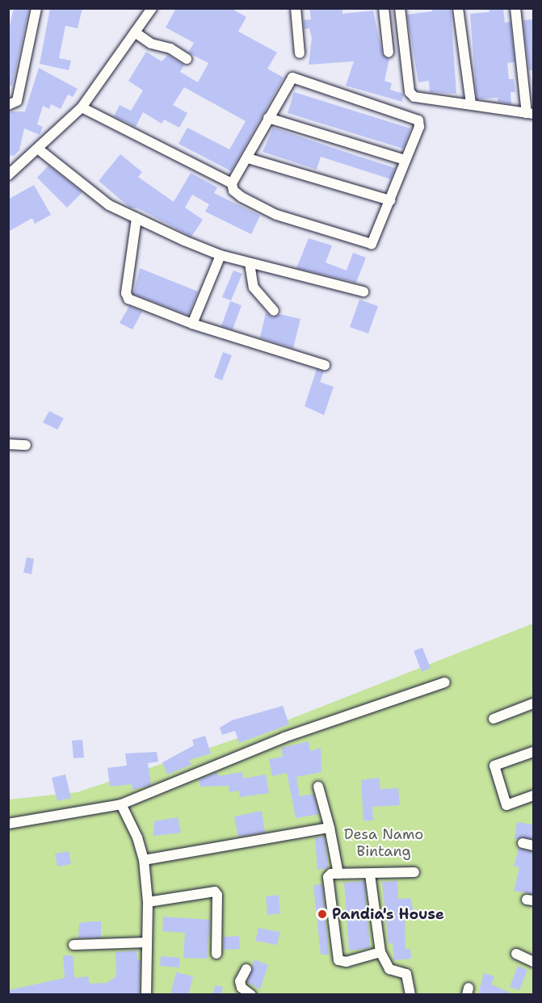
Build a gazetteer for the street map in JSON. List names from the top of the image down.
{
  "parks": ["Desa Namo Bintang"],
  "places": ["Pandia's House"]
}
